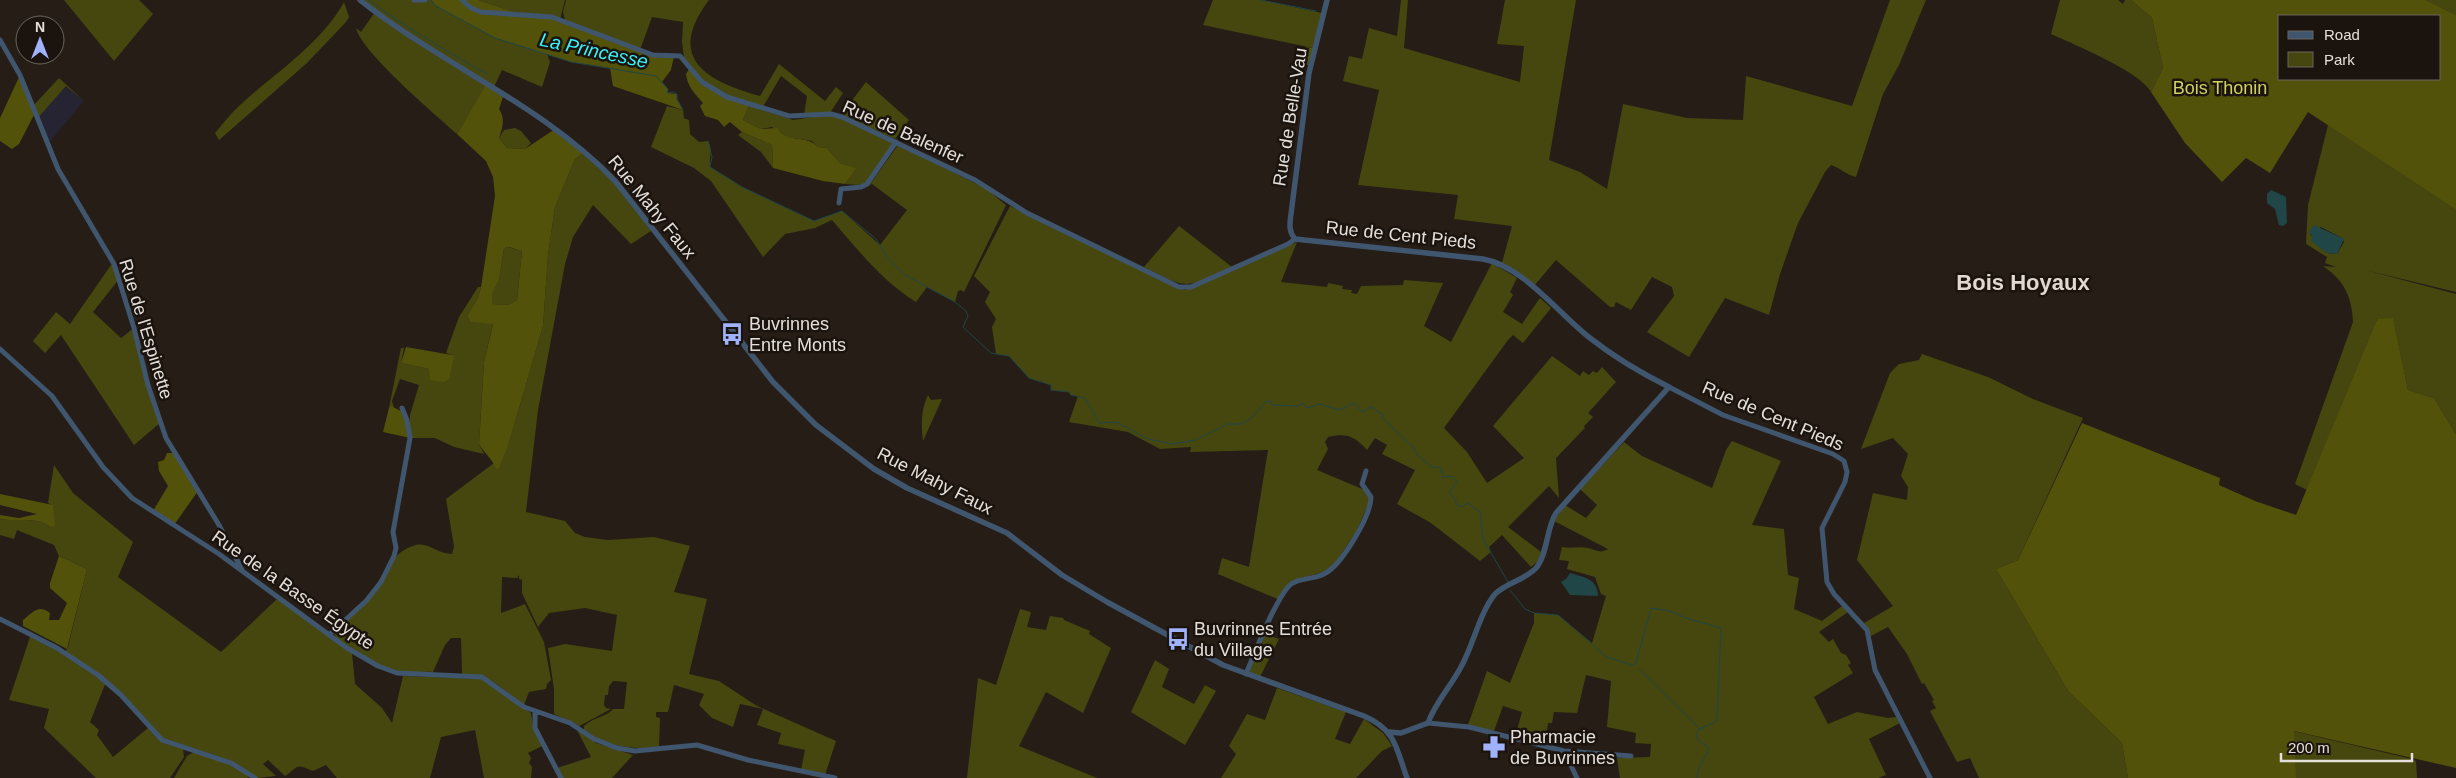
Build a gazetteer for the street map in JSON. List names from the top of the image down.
{
  "streets": {
    "street": [
      "Rue de Belle-Vau",
      "Rue de Balenfer",
      "Rue Mahy Faux",
      "Rue de Cent Pieds",
      "Rue de l'Espinette",
      "Rue de la Basse Égypte"
    ]
  },
  "crossings": [
    ["Rue de Belle-Vau", "Rue de Balenfer"],
    ["Rue de Belle-Vau", "Rue de Cent Pieds"],
    ["Rue de Balenfer", "Rue de Cent Pieds"],
    ["Rue de l'Espinette", "Rue de la Basse Égypte"]
  ],
  "districts": ["Bois Hoyaux"],
  "water": ["La Princesse"],
  "parks": ["Bois Thonin"],
  "places": {
    "bus stop": ["Buvrinnes Entre Monts", "Buvrinnes Entrée du Village"],
    "pharmacy": ["Pharmacie de Buvrinnes"]
  },
  "legend": ["Road", "Park"],
  "scale_bar": "200 m",
  "north": "top"
}
